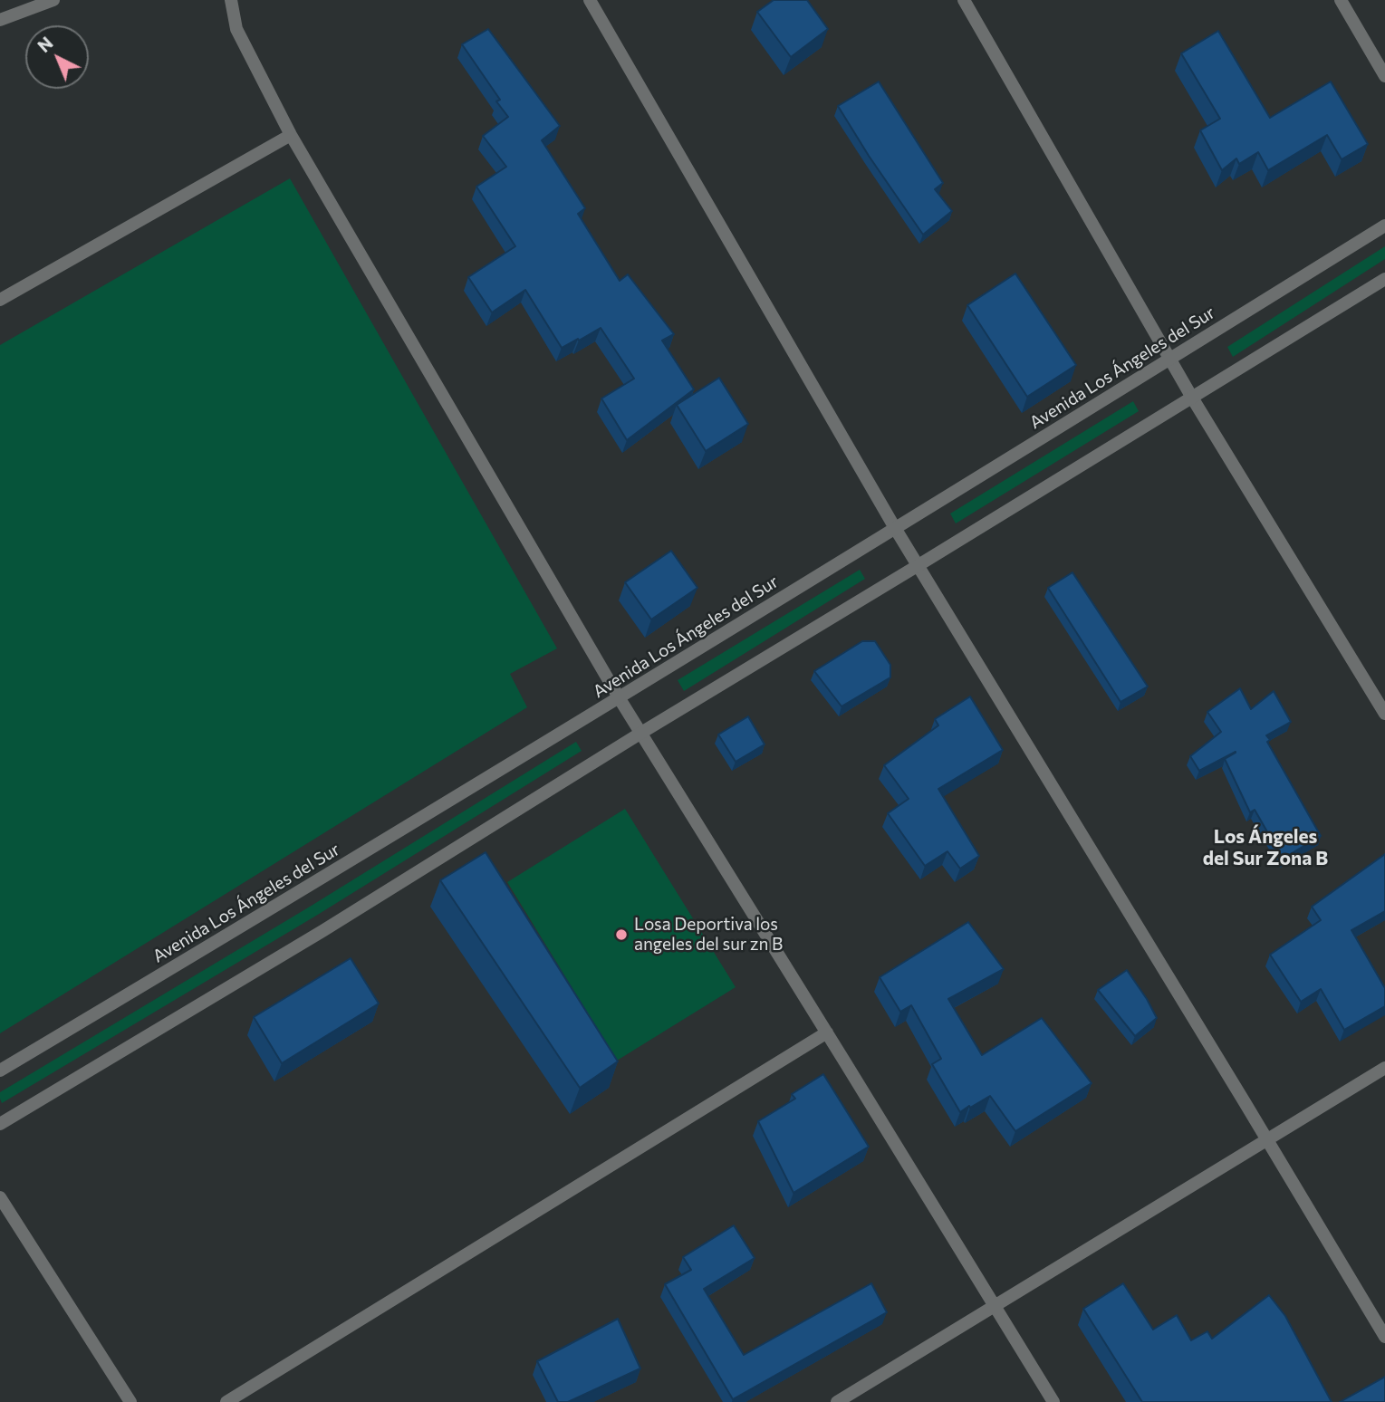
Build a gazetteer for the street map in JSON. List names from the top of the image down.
{
  "streets": {
    "street": ["Avenida Los Ángeles del Sur"]
  },
  "districts": ["Los Ángeles del Sur Zona B"],
  "places": ["Losa Deportiva los angeles del sur zn B"],
  "north": "top left"
}
